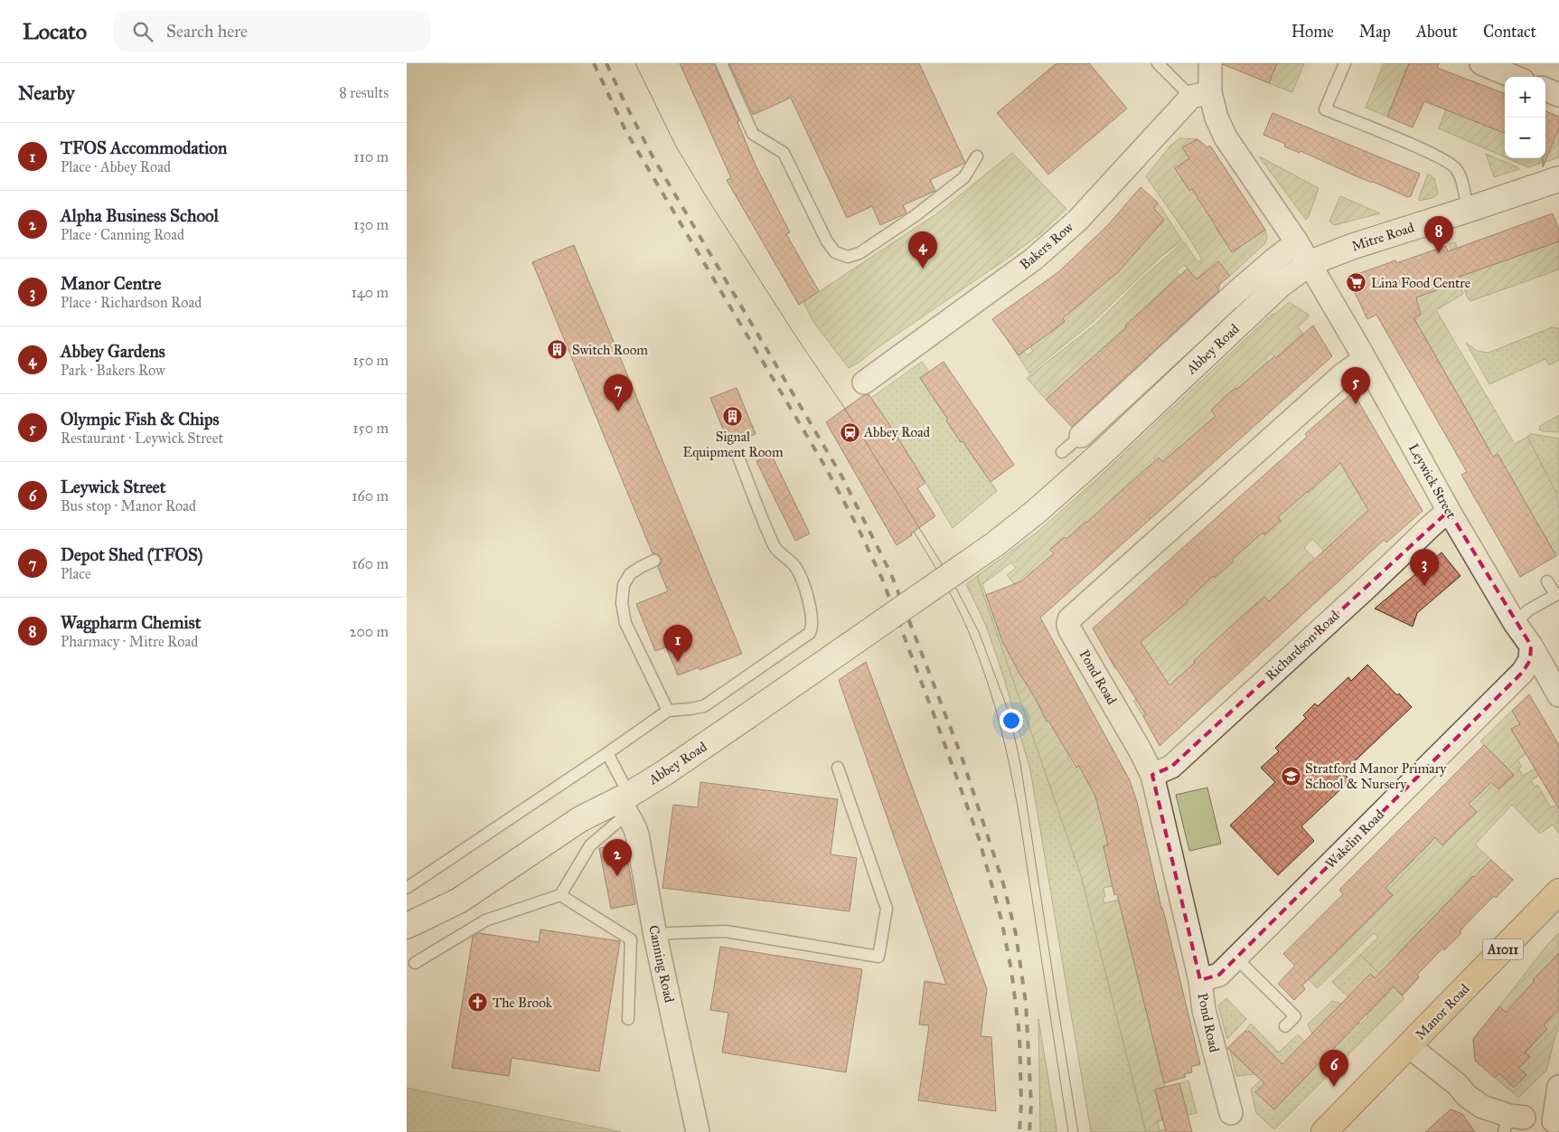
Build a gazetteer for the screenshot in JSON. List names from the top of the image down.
{
  "streets": {
    "main road": ["A1011", "Manor Road"],
    "street": [
      "Mitre Road",
      "Bakers Row",
      "Abbey Road",
      "Leywick Street",
      "Richardson Road",
      "Pond Road",
      "Wakelin Road",
      "Canning Road"
    ]
  },
  "crossings": [
    ["Mitre Road", "Abbey Road"],
    ["Mitre Road", "Leywick Street"],
    ["Abbey Road", "Leywick Street"],
    ["Abbey Road", "Canning Road"],
    ["Leywick Street", "Richardson Road"],
    ["Leywick Street", "Pond Road"],
    ["Leywick Street", "Wakelin Road"],
    ["Richardson Road", "Pond Road"],
    ["Pond Road", "Wakelin Road"]
  ],
  "places": {
    "supermarket": ["Lina Food Centre"],
    "building": ["Switch Room", "Signal Equipment Room"],
    "station": ["Abbey Road"],
    "school or university": ["Stratford Manor Primary School & Nursery"],
    "church": ["The Brook"]
  },
  "page": {
    "header": "Locato",
    "search": "Search here",
    "nav": [
      "Home",
      "Map",
      "About",
      "Contact"
    ],
    "heading": ["Nearby", "8 results"],
    "map_buttons": ["+", "−"],
    "list": [
      {
        "mark": "1",
        "name": "TFOS Accommodation",
        "note": "Place · Abbey Road",
        "value": "110 m"
      },
      {
        "mark": "2",
        "name": "Alpha Business School",
        "note": "Place · Canning Road",
        "value": "130 m"
      },
      {
        "mark": "3",
        "name": "Manor Centre",
        "note": "Place · Richardson Road",
        "value": "140 m"
      },
      {
        "mark": "4",
        "name": "Abbey Gardens",
        "note": "Park · Bakers Row",
        "value": "150 m"
      },
      {
        "mark": "5",
        "name": "Olympic Fish & Chips",
        "note": "Restaurant · Leywick Street",
        "value": "150 m"
      },
      {
        "mark": "6",
        "name": "Leywick Street",
        "note": "Bus stop · Manor Road",
        "value": "160 m"
      },
      {
        "mark": "7",
        "name": "Depot Shed (TFOS)",
        "note": "Place",
        "value": "160 m"
      },
      {
        "mark": "8",
        "name": "Wagpharm Chemist",
        "note": "Pharmacy · Mitre Road",
        "value": "200 m"
      }
    ],
    "pins": [
      "8",
      "4",
      "5",
      "7",
      "3",
      "1",
      "2",
      "6"
    ]
  }
}
